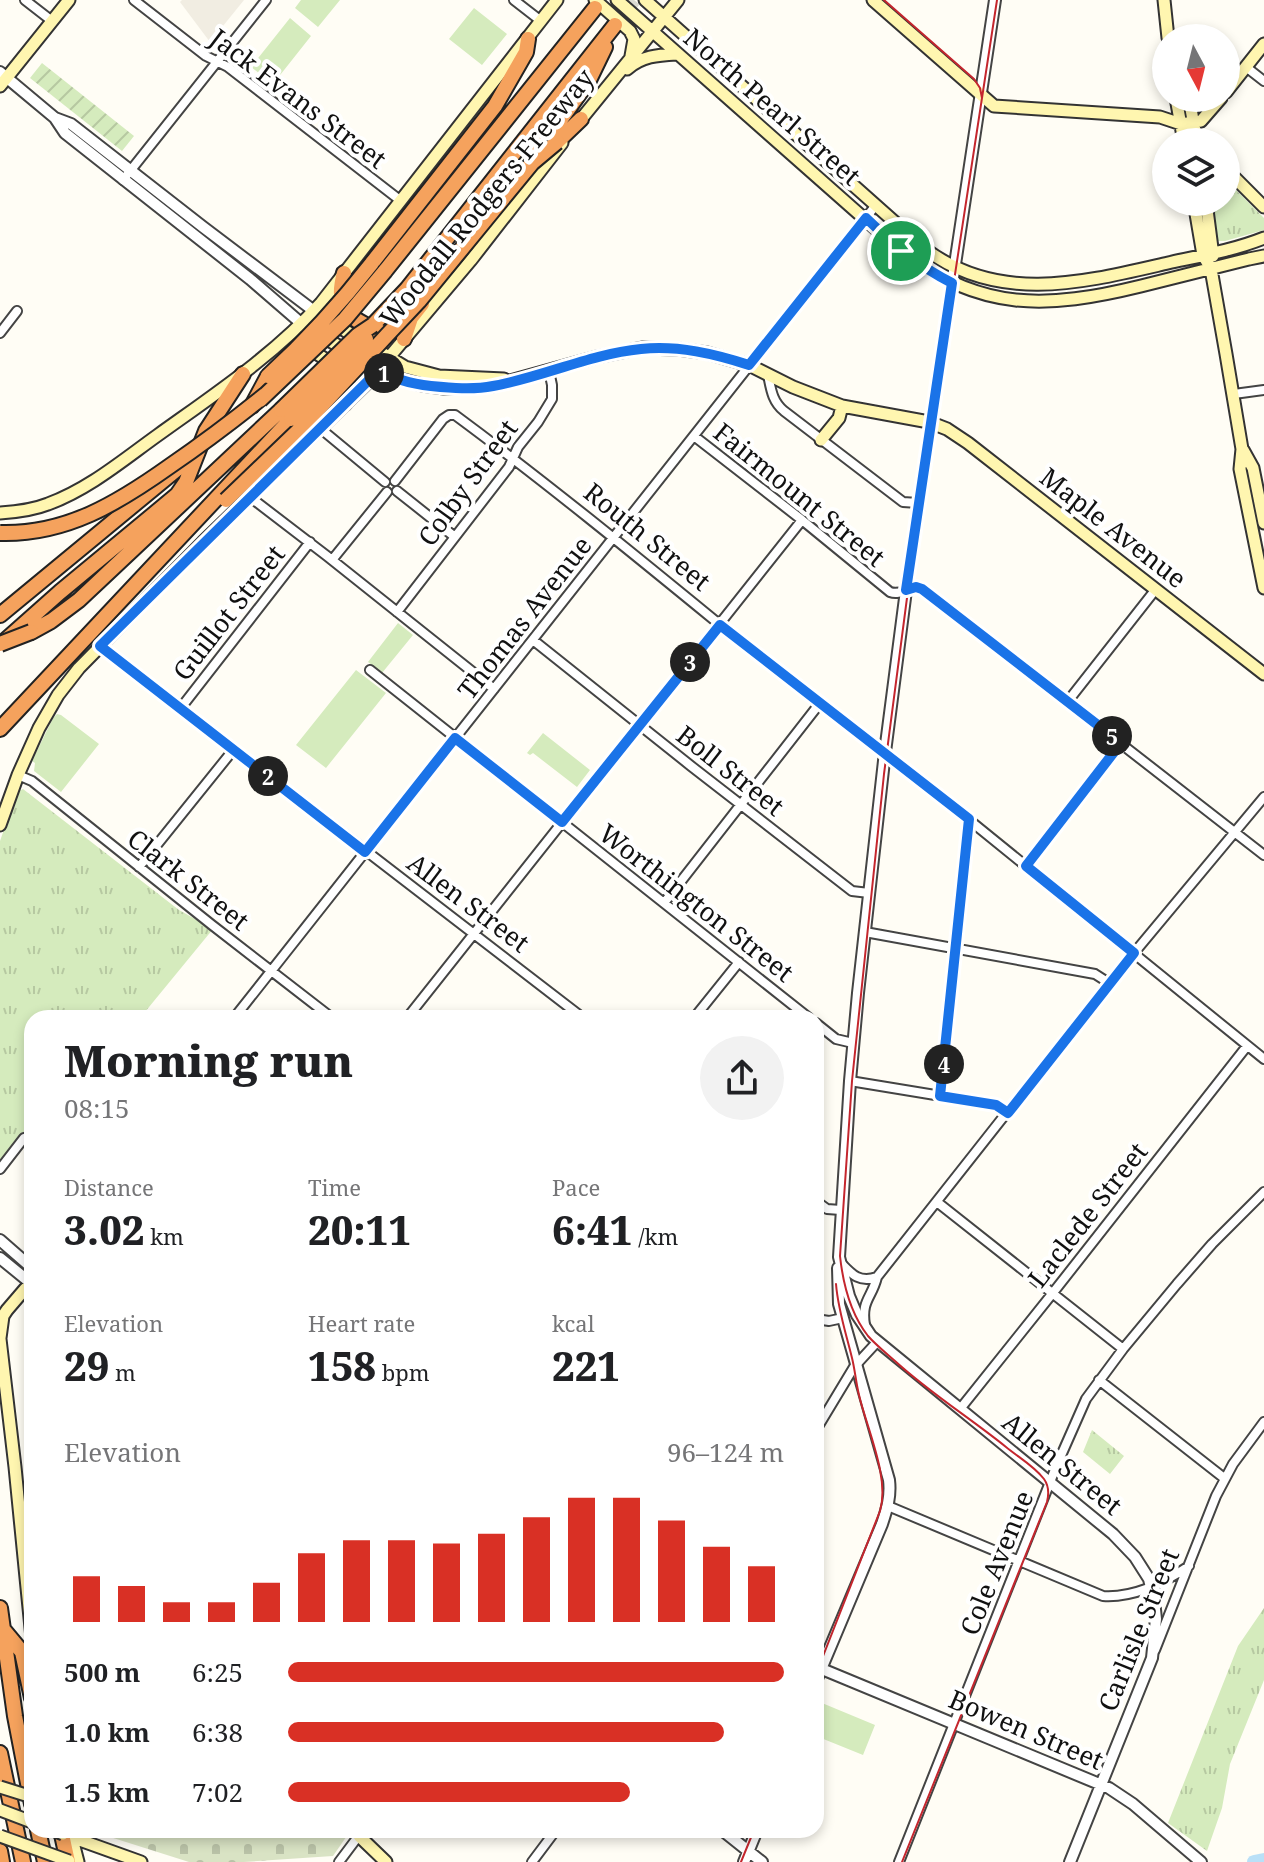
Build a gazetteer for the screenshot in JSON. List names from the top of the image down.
{
  "streets": {
    "highway": ["Woodall Rodgers Freeway"],
    "main road": ["North Pearl Street", "Maple Avenue"],
    "street": [
      "Jack Evans Street",
      "Colby Street",
      "Fairmount Street",
      "Routh Street",
      "Guillot Street",
      "Thomas Avenue",
      "Boll Street",
      "Clark Street",
      "Allen Street",
      "Worthington Street",
      "Laclede Street",
      "Cole Avenue",
      "Carlisle Street",
      "Bowen Street"
    ]
  },
  "crossings": [
    ["North Pearl Street", "Woodall Rodgers Freeway"],
    ["North Pearl Street", "Thomas Avenue"],
    ["Woodall Rodgers Freeway", "Clark Street"],
    ["Woodall Rodgers Freeway", "Allen Street"],
    ["Colby Street", "Maple Avenue"],
    ["Colby Street", "Routh Street"],
    ["Fairmount Street", "Thomas Avenue"],
    ["Maple Avenue", "Thomas Avenue"],
    ["Routh Street", "Thomas Avenue"],
    ["Routh Street", "Laclede Street"],
    ["Guillot Street", "Allen Street"],
    ["Thomas Avenue", "Boll Street"],
    ["Thomas Avenue", "Clark Street"],
    ["Thomas Avenue", "Allen Street"],
    ["Thomas Avenue", "Worthington Street"],
    ["Allen Street", "Laclede Street"],
    ["Allen Street", "Cole Avenue"],
    ["Allen Street", "Carlisle Street"],
    ["Cole Avenue", "Bowen Street"],
    ["Carlisle Street", "Bowen Street"]
  ],
  "north": "bottom",
  "page": {
    "pins": [
      "1",
      "3",
      "5",
      "2",
      "4"
    ],
    "heading": ["Morning run", "08:15"],
    "stats": [
      ["Distance", "3.02 km"],
      ["Time", "20:11"],
      ["Pace", "6:41 /km"],
      ["Elevation", "29 m"],
      ["Heart rate", "158 bpm"],
      ["kcal", "221"]
    ],
    "chart": ["Elevation", "96–124 m"],
    "list": [
      {
        "name": "500 m",
        "note": "6:25"
      },
      {
        "name": "1.0 km",
        "note": "6:38"
      },
      {
        "name": "1.5 km",
        "note": "7:02"
      }
    ]
  }
}
